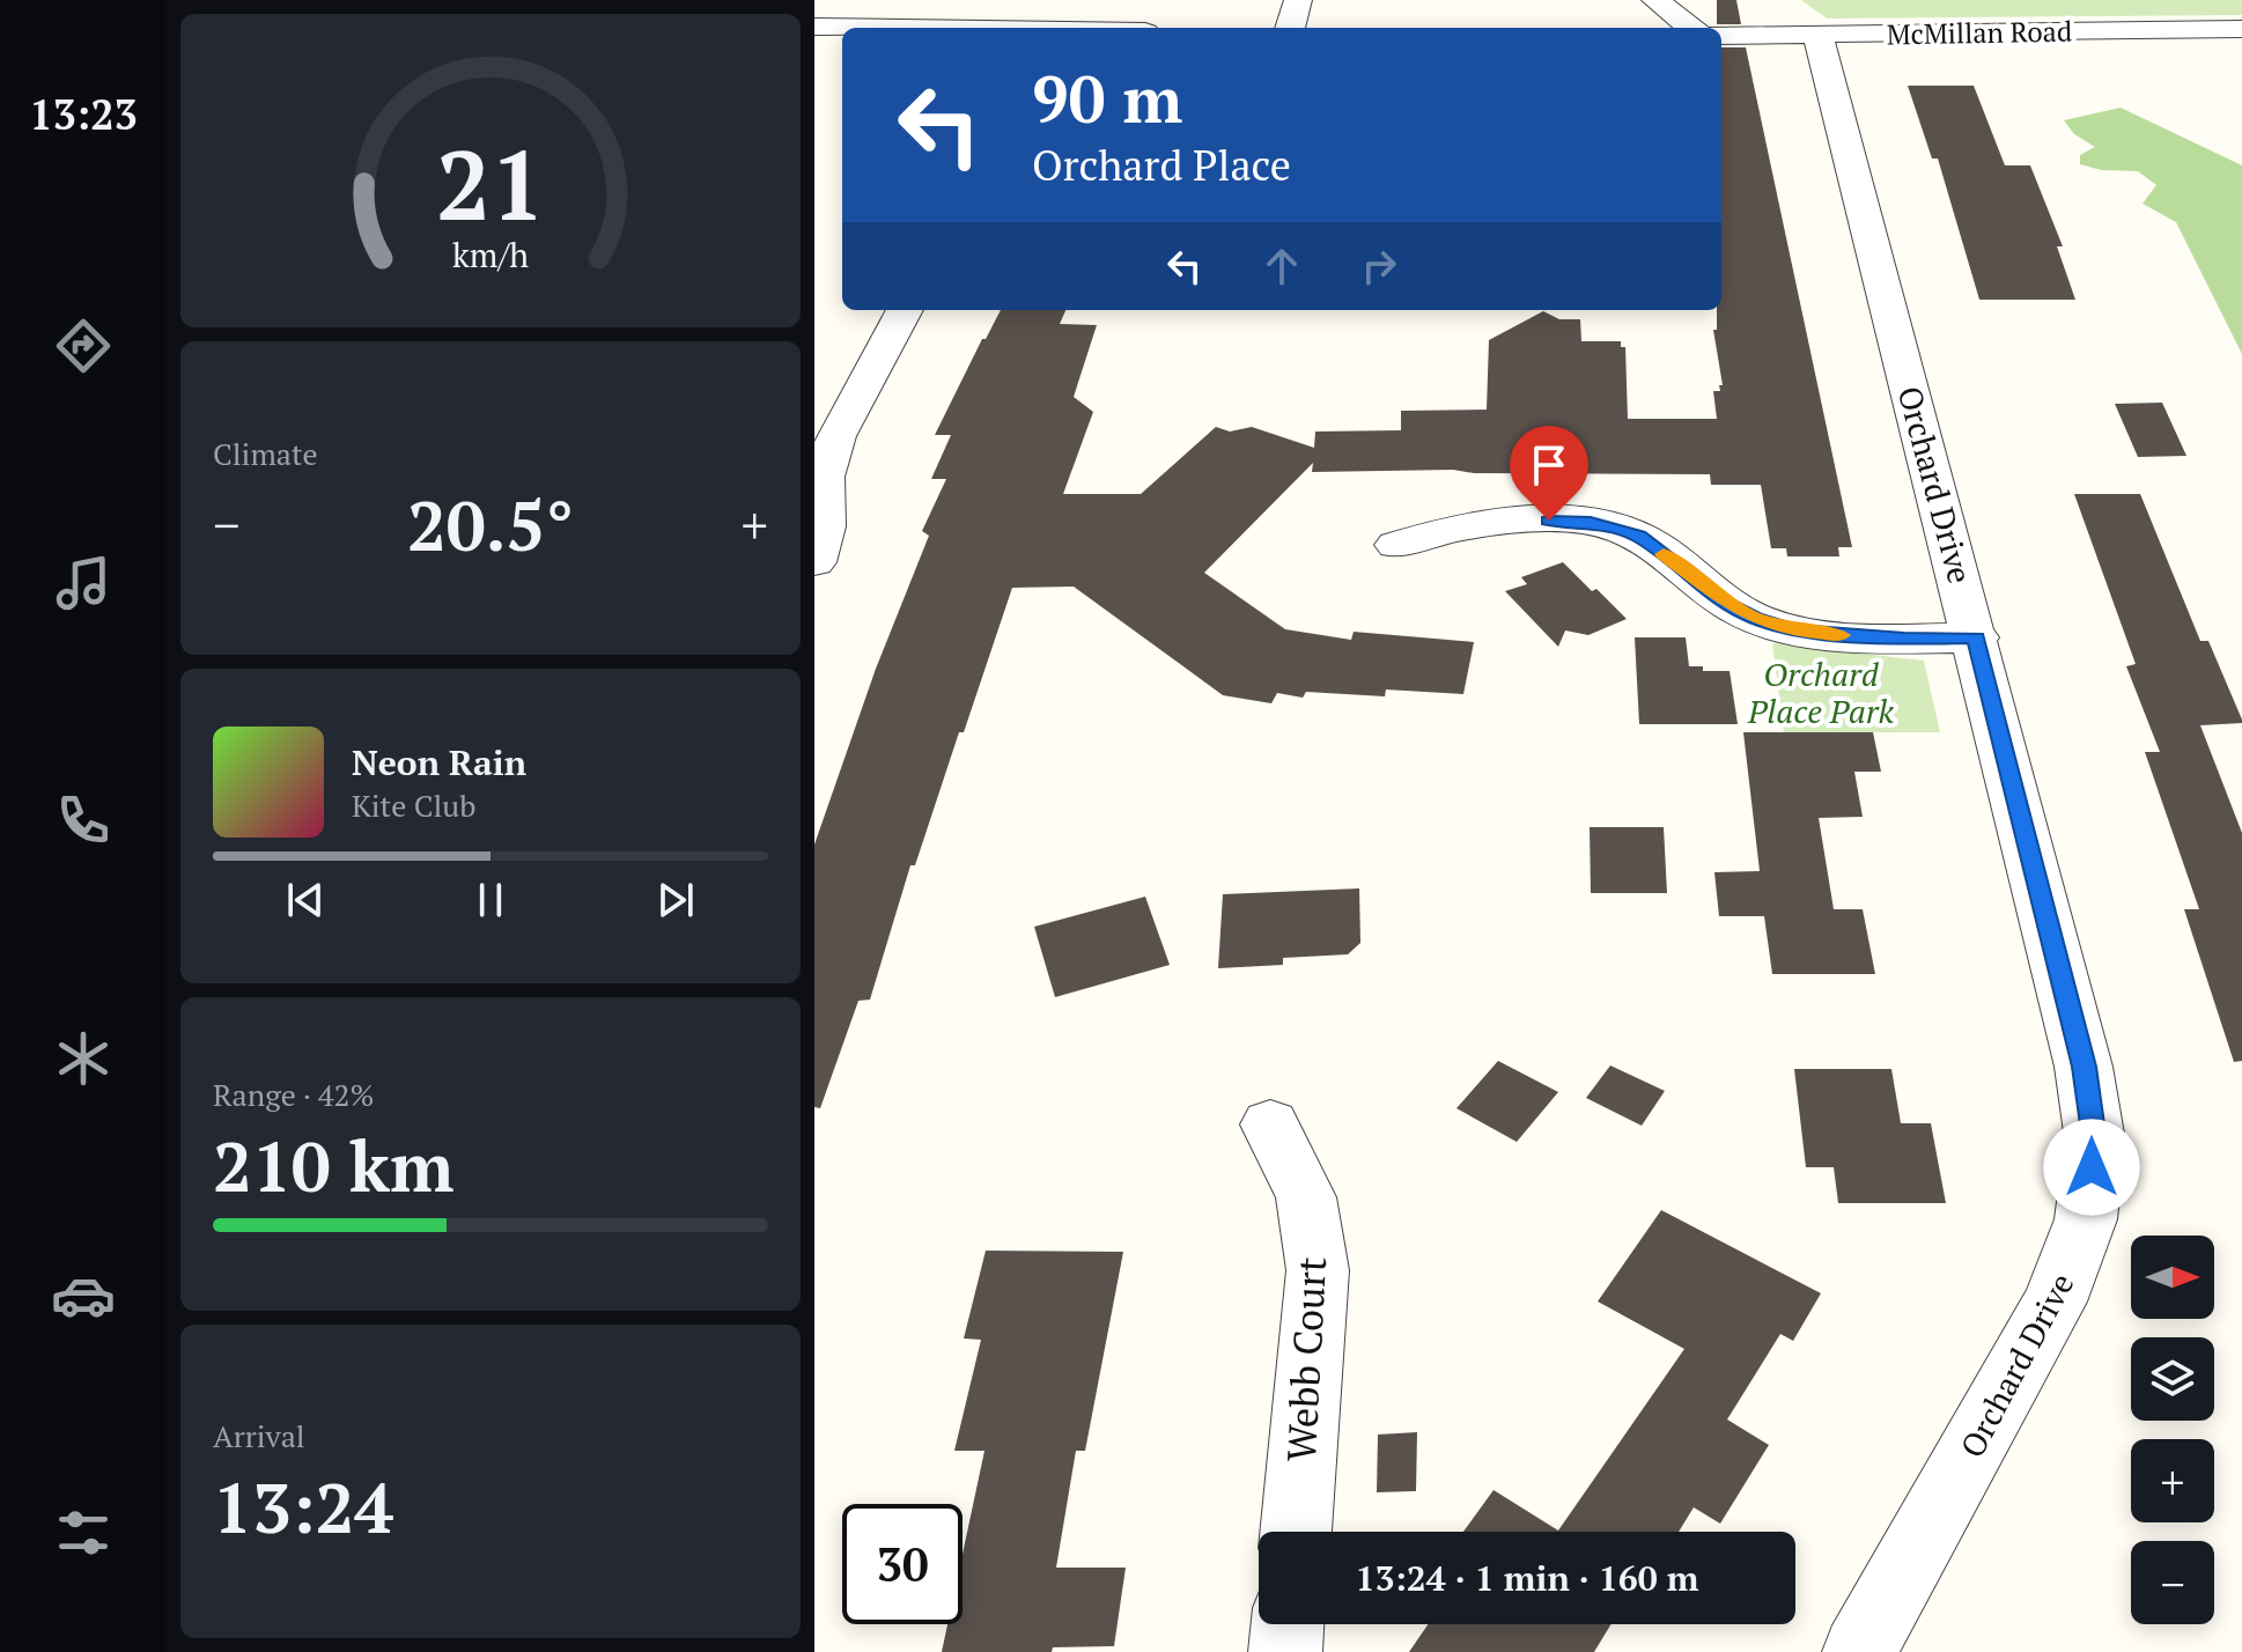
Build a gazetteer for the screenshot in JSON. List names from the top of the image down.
{
  "streets": {
    "street": ["McMillan Road", "Orchard Drive", "Webb Court"]
  },
  "crossings": [
    ["McMillan Road", "Orchard Drive"]
  ],
  "parks": ["Orchard Place Park"],
  "north": "right",
  "page": {
    "tabs": "13:23",
    "turn": ["90 m", "Orchard Place"],
    "tile": [
      "Climate",
      ["Range · 42%", "210 km"],
      ["Arrival", "13:24"]
    ],
    "heat": ["−", "20.5°", "+"],
    "song": ["Neon Rain", "Kite Club"],
    "map_buttons": ["+", "−"],
    "limit": "30",
    "trip": "13:24 · 1 min · 160 m",
    "gauge": ["21", "km/h"]
  }
}
